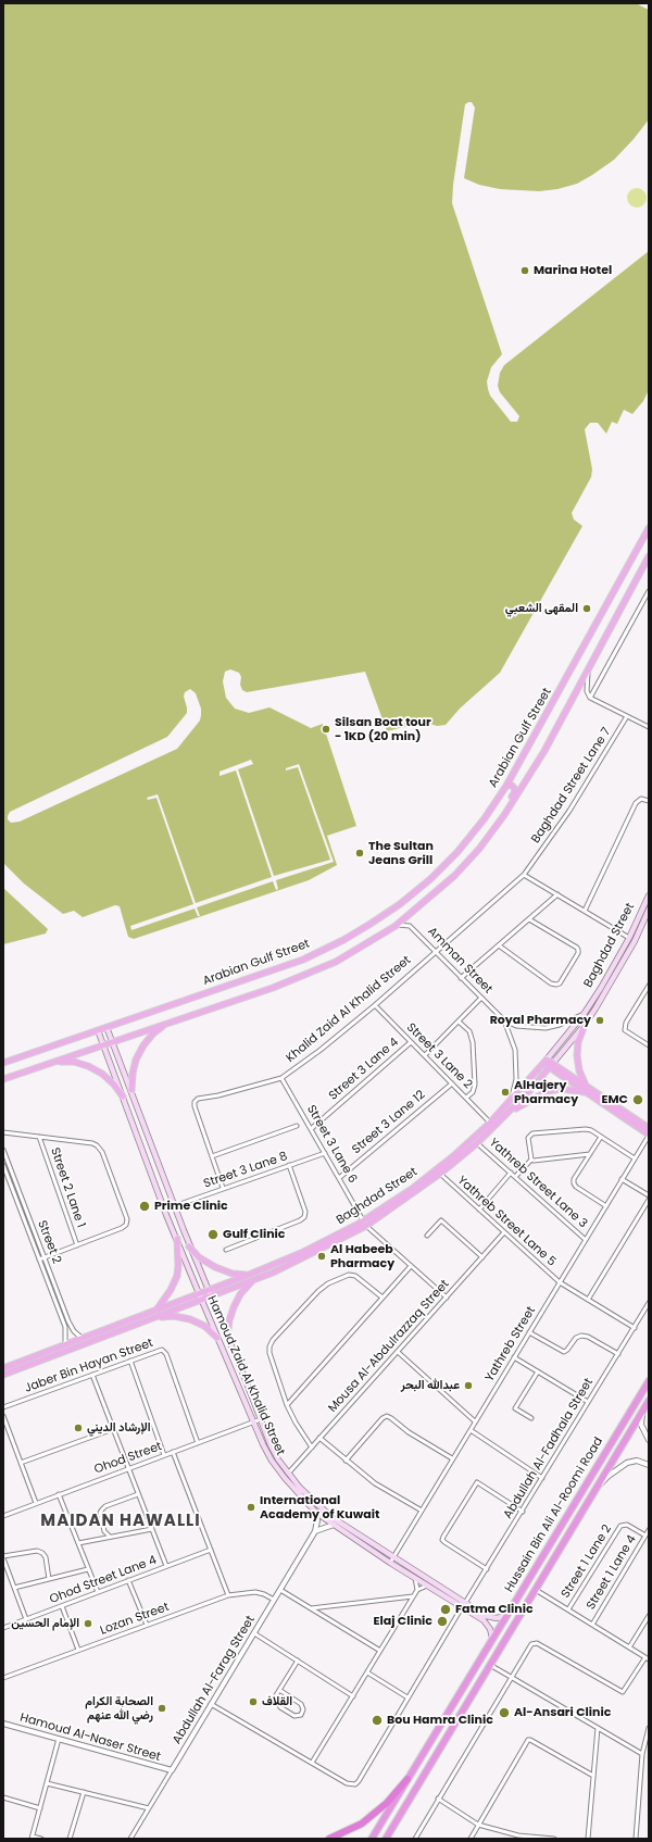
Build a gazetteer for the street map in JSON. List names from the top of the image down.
{
  "streets": {
    "highway": ["Hussain Bin Ali Al-Roomi Road"],
    "main road": ["Arabian Gulf Street", "Baghdad Street", "Hamoud Zaid Al Khalid Street"],
    "street": [
      "Baghdad Street Lane 7",
      "Amman Street",
      "Khalid Zaid Al Khalid Street",
      "Street 3 Lane 2",
      "Street 3 Lane 4",
      "Street 3 Lane 12",
      "Street 3 Lane 6",
      "Street 3 Lane 8",
      "Yathreb Street Lane 3",
      "Street 2 Lane 1",
      "Yathreb Street Lane 5",
      "Street 2",
      "Yathreb Street",
      "Mousa Al-Abdulrazzaq Street",
      "Jaber Bin Hayan Street",
      "Abdullah Al-Fadhala Street",
      "Ohod Street",
      "Street 1 Lane 2",
      "Street 1 Lane 4",
      "Ohod Street Lane 4",
      "Lozan Street",
      "Abdullah Al-Farag Street",
      "Hamoud Al-Naser Street"
    ]
  },
  "crossings": [
    ["Arabian Gulf Street", "Hamoud Zaid Al Khalid Street"],
    ["Baghdad Street Lane 7", "Amman Street"],
    ["Baghdad Street Lane 7", "Khalid Zaid Al Khalid Street"],
    ["Baghdad Street", "Amman Street"],
    ["Baghdad Street", "Street 3 Lane 2"],
    ["Baghdad Street", "Street 3 Lane 6"],
    ["Baghdad Street", "Yathreb Street Lane 3"],
    ["Baghdad Street", "Yathreb Street Lane 5"],
    ["Baghdad Street", "Street 2"],
    ["Baghdad Street", "Hamoud Zaid Al Khalid Street"],
    ["Amman Street", "Khalid Zaid Al Khalid Street"],
    ["Khalid Zaid Al Khalid Street", "Street 3 Lane 2"],
    ["Khalid Zaid Al Khalid Street", "Street 3 Lane 6"],
    ["Street 3 Lane 2", "Street 3 Lane 4"],
    ["Street 3 Lane 2", "Street 3 Lane 12"],
    ["Street 3 Lane 4", "Street 3 Lane 6"],
    ["Street 3 Lane 12", "Street 3 Lane 6"],
    ["Street 3 Lane 6", "Street 3 Lane 8"],
    ["Street 3 Lane 6", "Mousa Al-Abdulrazzaq Street"],
    ["Street 3 Lane 8", "Hamoud Zaid Al Khalid Street"],
    ["Yathreb Street Lane 3", "Yathreb Street"],
    ["Street 2 Lane 1", "Street 2"],
    ["Yathreb Street Lane 5", "Yathreb Street"],
    ["Yathreb Street Lane 5", "Mousa Al-Abdulrazzaq Street"],
    ["Yathreb Street Lane 5", "Abdullah Al-Fadhala Street"],
    ["Yathreb Street", "Hamoud Zaid Al Khalid Street"],
    ["Mousa Al-Abdulrazzaq Street", "Hamoud Zaid Al Khalid Street"],
    ["Jaber Bin Hayan Street", "Ohod Street"],
    ["Hamoud Zaid Al Khalid Street", "Abdullah Al-Fadhala Street"],
    ["Hamoud Zaid Al Khalid Street", "Ohod Street"],
    ["Hamoud Zaid Al Khalid Street", "Hussain Bin Ali Al-Roomi Road"],
    ["Hamoud Zaid Al Khalid Street", "Abdullah Al-Farag Street"],
    ["Abdullah Al-Fadhala Street", "Abdullah Al-Farag Street"],
    ["Street 1 Lane 2", "Street 1 Lane 4"],
    ["Lozan Street", "Abdullah Al-Farag Street"],
    ["Abdullah Al-Farag Street", "Hamoud Al-Naser Street"]
  ],
  "districts": ["MAIDAN HAWALLI"],
  "places": [
    "Marina Hotel",
    "المقهى الشعبي",
    "Silsan Boat tour - 1KD (20 min)",
    "The Sultan Jeans Grill",
    "Royal Pharmacy",
    "AlHajery Pharmacy",
    "EMC",
    "Prime Clinic",
    "Gulf Clinic",
    "Al Habeeb Pharmacy",
    "عبدالله البحر",
    "الإرشاد الديني",
    "International Academy of Kuwait",
    "Fatma Clinic",
    "Elaj Clinic",
    "الإمام الحسين",
    "القلاف",
    "الصحابة الكرام رضي الله عنهم",
    "Al-Ansari Clinic",
    "Bou Hamra Clinic"
  ]
}
